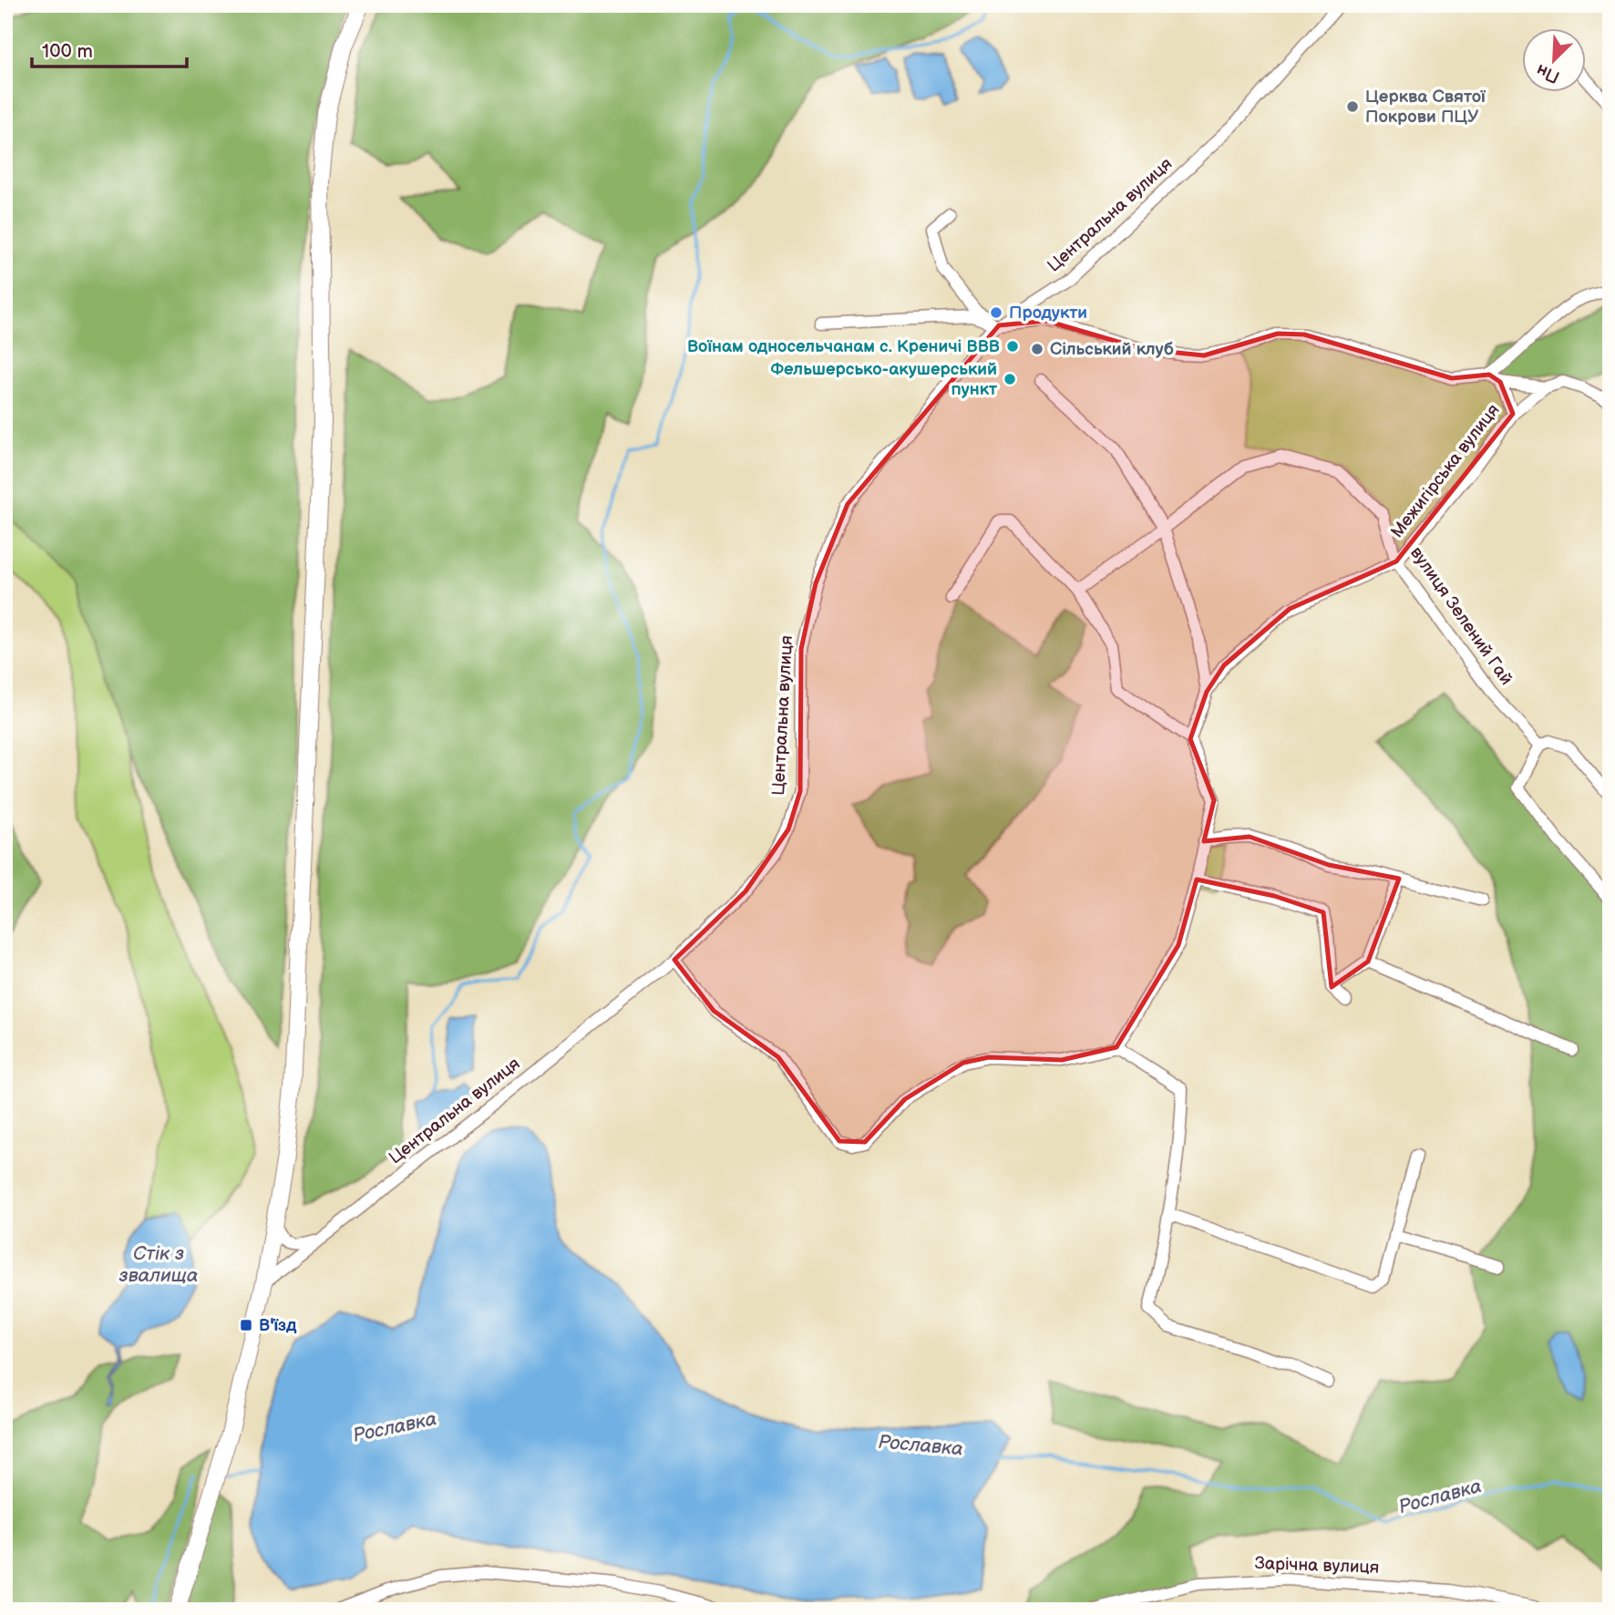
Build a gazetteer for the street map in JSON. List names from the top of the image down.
{
  "streets": {
    "street": [
      "Центральна вулиця",
      "Межигірська вулиця",
      "вулиця Зелений Гай",
      "Зарічна вулиця"
    ]
  },
  "crossings": [
    ["Межигірська вулиця", "вулиця Зелений Гай"]
  ],
  "water": ["Стік з звалища", "Рославка"],
  "places": {
    "other": [
      "Церква Святої Покрови ПЦУ",
      "Продукти",
      "Воїнам односельчанам с. Креничі ВВВ",
      "Сільський клуб",
      "Фельшерсько-акушерський пункт"
    ],
    "transit": ["В'їзд"]
  },
  "scale_bar": "100 m",
  "north": "bottom left"
}
